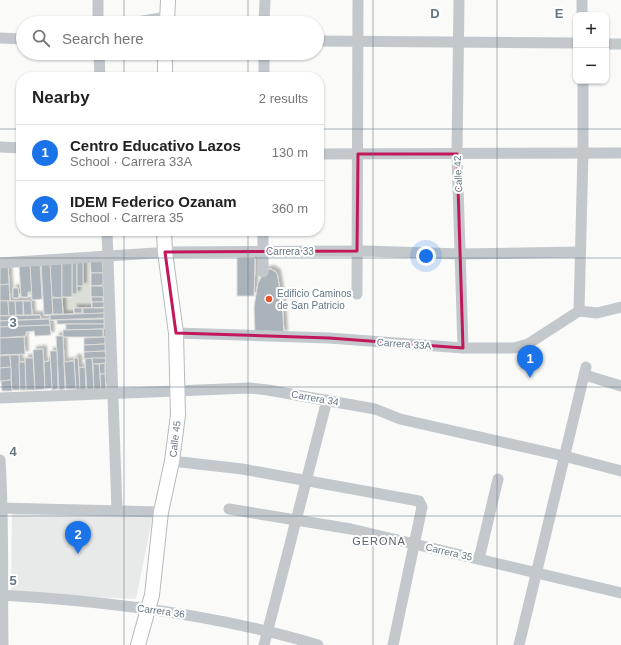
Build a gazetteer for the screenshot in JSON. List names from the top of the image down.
{
  "streets": {
    "main road": ["Calle 45"],
    "street": [
      "Calle 42",
      "Carrera 33",
      "Carrera 33A",
      "Carrera 34",
      "Carrera 35",
      "Carrera 36"
    ]
  },
  "crossings": [
    ["Calle 42", "Carrera 33"],
    ["Calle 42", "Carrera 33A"],
    ["Carrera 33", "Calle 45"],
    ["Carrera 33A", "Calle 45"],
    ["Carrera 34", "Calle 45"],
    ["Calle 45", "Carrera 36"]
  ],
  "districts": ["GERONA"],
  "places": ["Edificio Caminos de San Patricio"],
  "page": {
    "map_buttons": ["+", "−"],
    "search": "Search here",
    "heading": ["Nearby", "2 results"],
    "list": [
      {
        "mark": "1",
        "name": "Centro Educativo Lazos",
        "note": "School · Carrera 33A",
        "value": "130 m"
      },
      {
        "mark": "2",
        "name": "IDEM Federico Ozanam",
        "note": "School · Carrera 35",
        "value": "360 m"
      }
    ],
    "pins": ["1", "2"]
  },
  "grid": {
    "columns": ["D", "E"],
    "rows": ["3", "4", "5"]
  }
}
